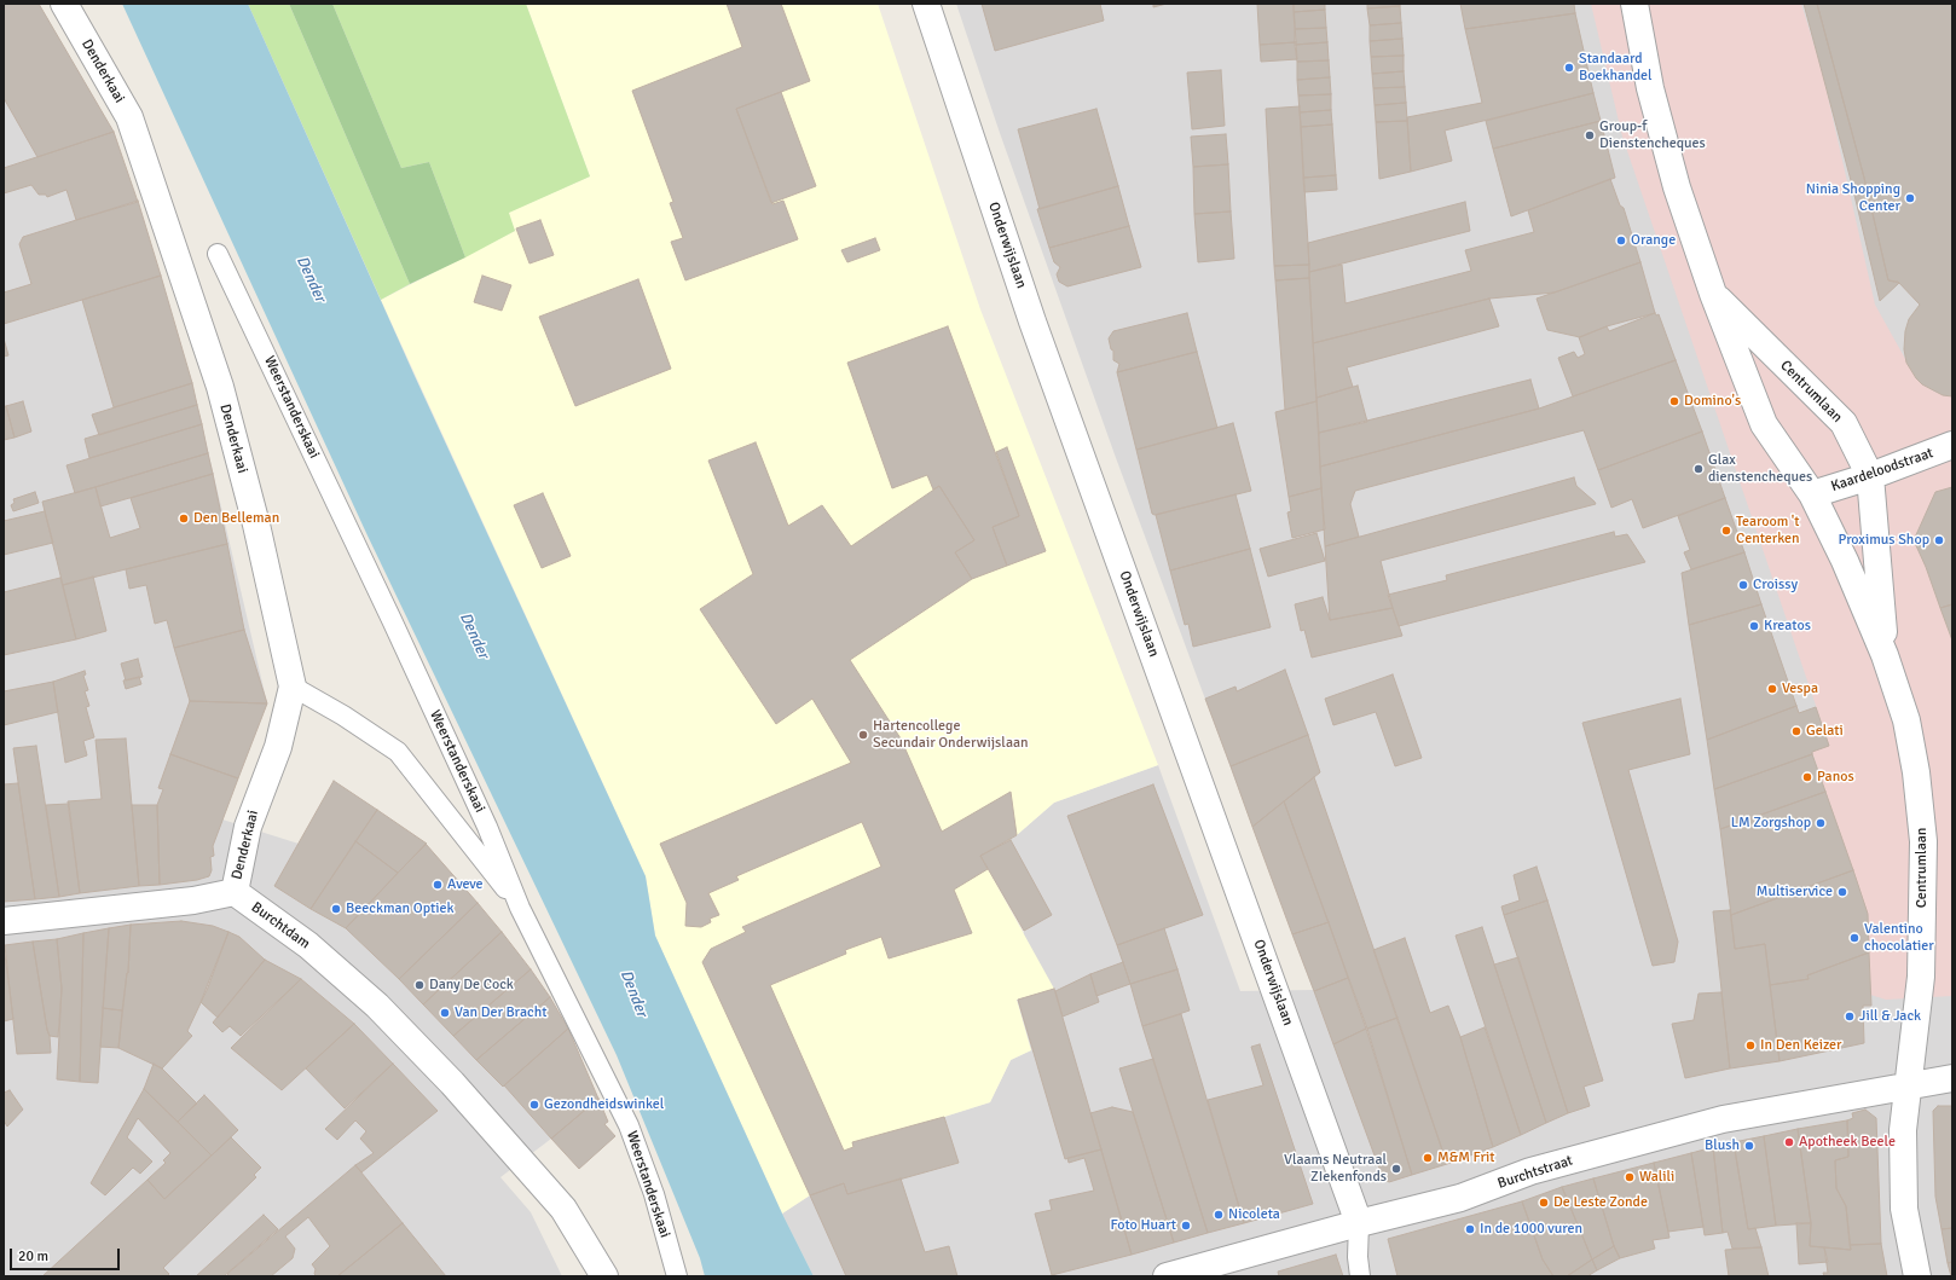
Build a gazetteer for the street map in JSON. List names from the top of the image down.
{
  "streets": {
    "street": [
      "Denderkaai",
      "Onderwijslaan",
      "Centrumlaan",
      "Kaardeloodstraat",
      "Burchtdam",
      "Burchtstraat"
    ],
    "lane": ["Weerstanderskaai"]
  },
  "crossings": [
    ["Denderkaai", "Burchtdam"],
    ["Onderwijslaan", "Burchtstraat"],
    ["Centrumlaan", "Kaardeloodstraat"],
    ["Centrumlaan", "Burchtstraat"]
  ],
  "water": ["Dender"],
  "places": [
    "Standaard Boekhandel",
    "Group-f Dienstencheques",
    "Ninia Shopping Center",
    "Orange",
    "Domino's",
    "Glax dienstencheques",
    "Den Belleman",
    "Tearoom 't Centerken",
    "Proximus Shop",
    "Croissy",
    "Kreatos",
    "Vespa",
    "Gelati",
    "Hartencollege Secundair Onderwijslaan",
    "Panos",
    "LM Zorgshop",
    "Aveve",
    "Multiservice",
    "Beeckman Optiek",
    "Valentino chocolatier",
    "Dany De Cock",
    "Van Der Bracht",
    "Jill & Jack",
    "In Den Keizer",
    "Gezondheidswinkel",
    "Apotheek Beele",
    "Blush",
    "M&M Frit",
    "Vlaams Neutraal ZIekenfonds",
    "Walili",
    "De Leste Zonde",
    "Nicoleta",
    "Foto Huart",
    "In de 1000 vuren"
  ],
  "scale_bar": "20 m"
}
